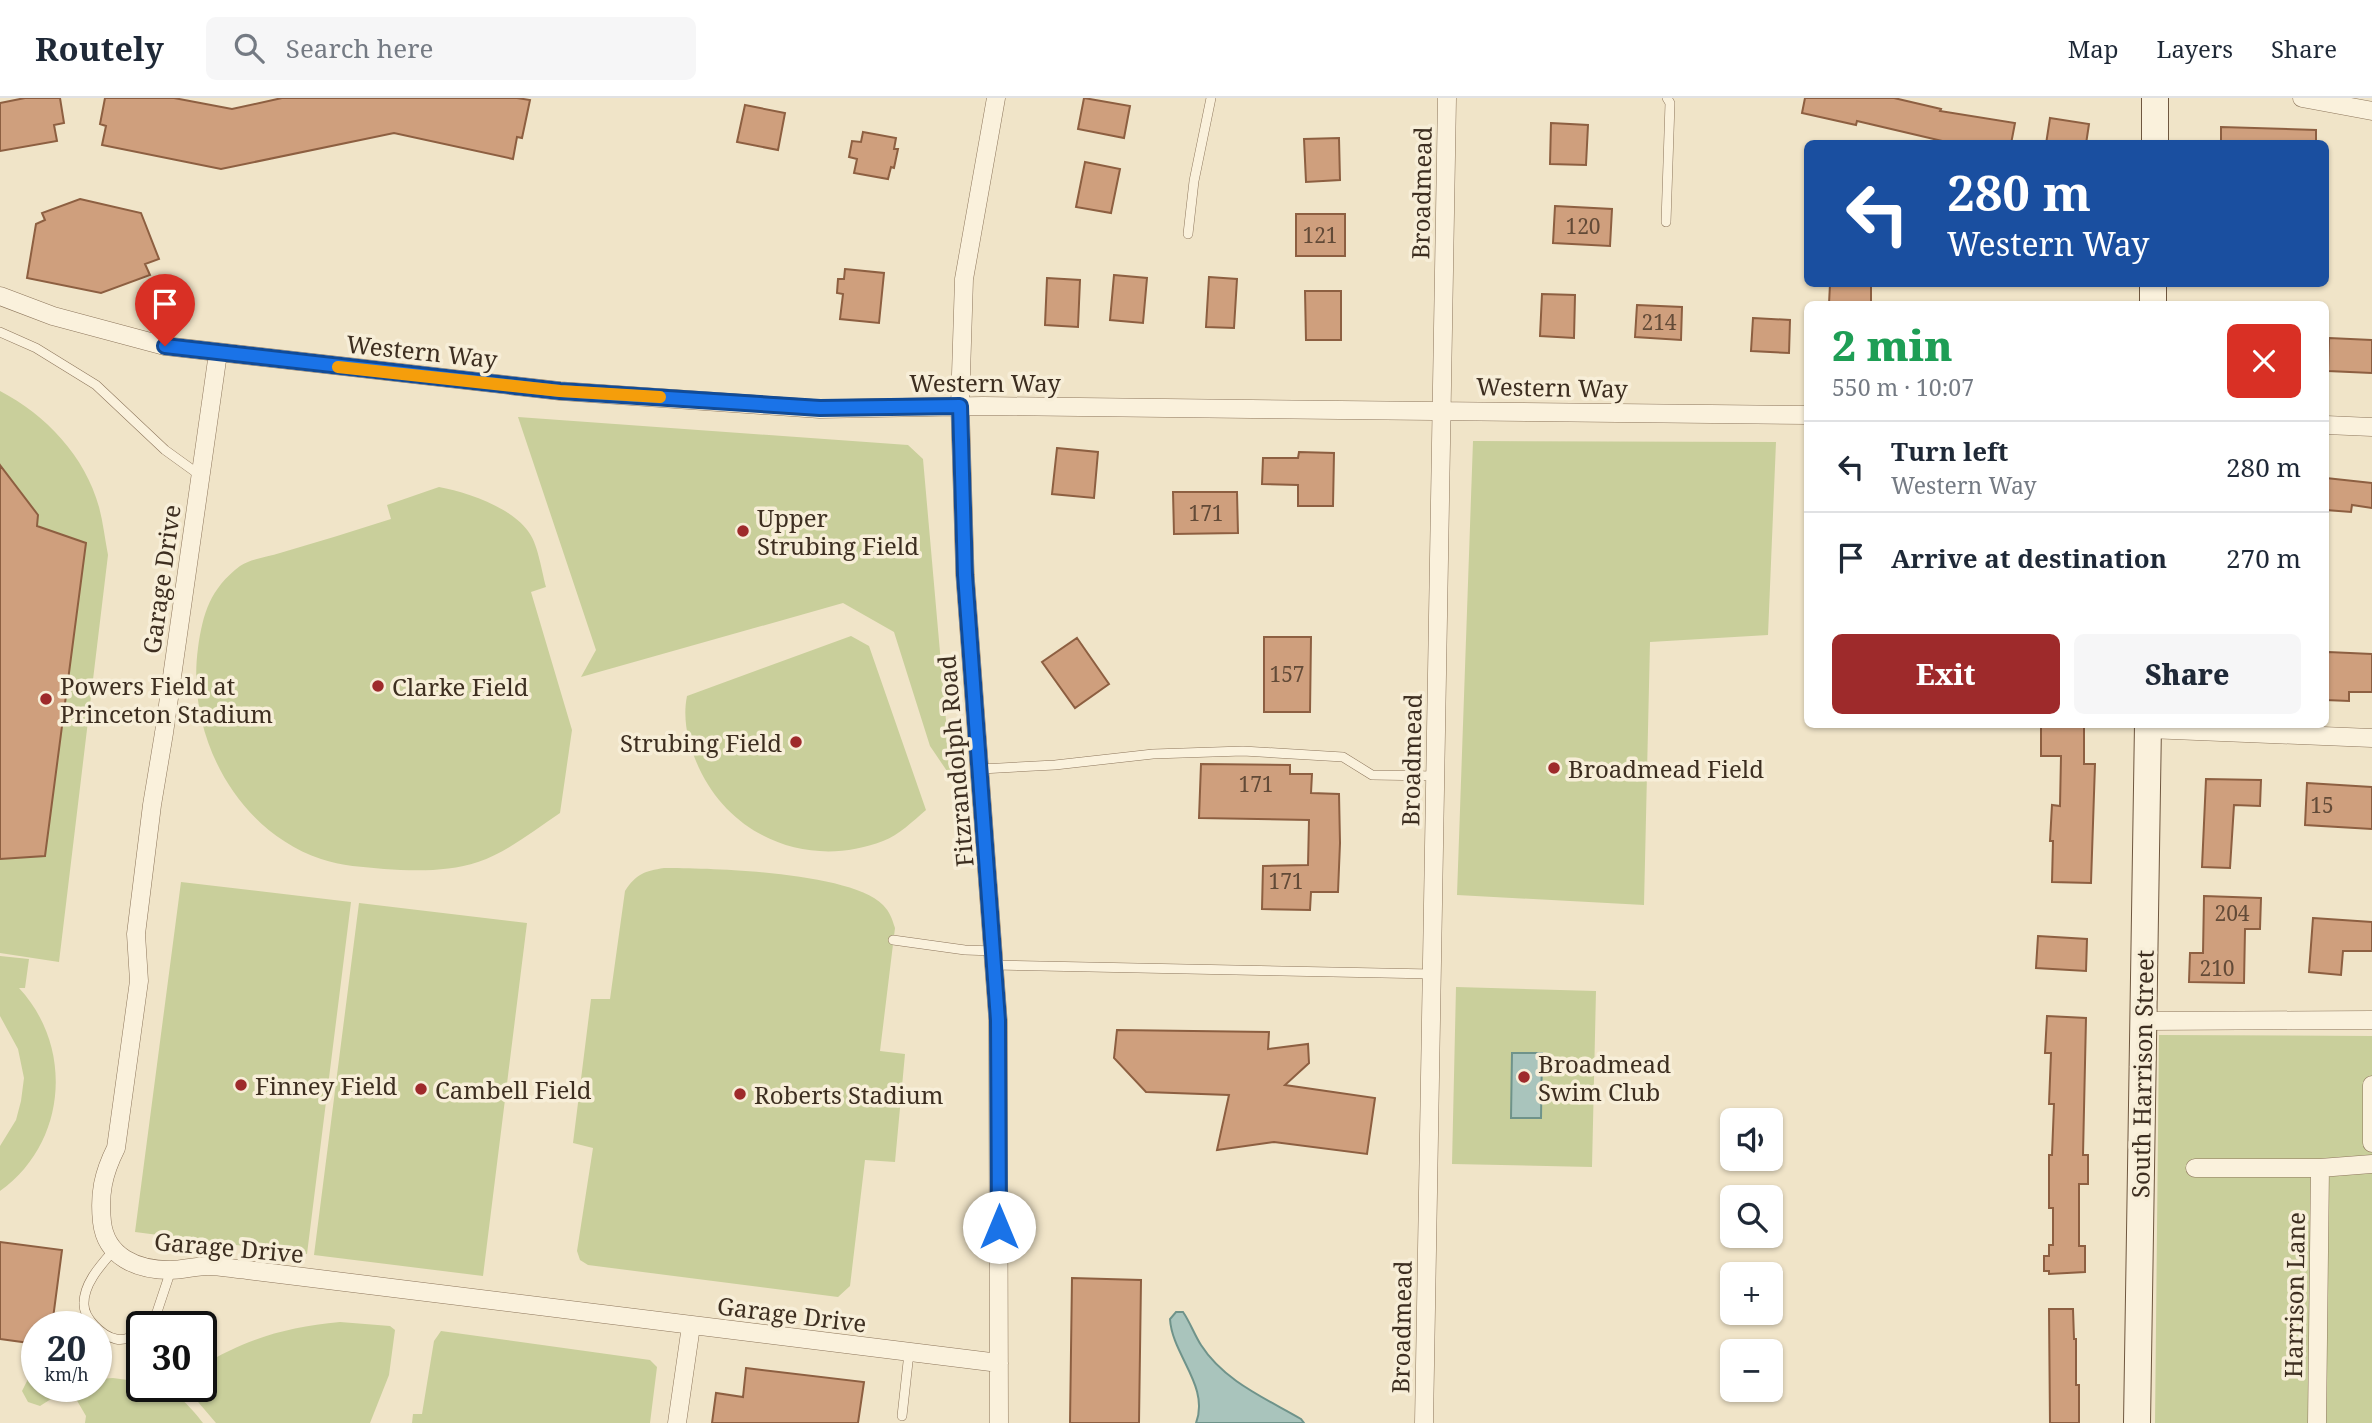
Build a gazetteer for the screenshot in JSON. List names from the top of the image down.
{
  "streets": {
    "street": [
      "Broadmead",
      "Western Way",
      "Garage Drive",
      "Fitzrandolph Road",
      "South Harrison Street",
      "Harrison Lane"
    ]
  },
  "crossings": [
    ["Broadmead", "Western Way"],
    ["Western Way", "Garage Drive"],
    ["Western Way", "Fitzrandolph Road"],
    ["Garage Drive", "Fitzrandolph Road"]
  ],
  "places": [
    "Upper Strubing Field",
    "Clarke Field",
    "Powers Field at Princeton Stadium",
    "Strubing Field",
    "Broadmead Field",
    "Broadmead Swim Club",
    "Finney Field",
    "Cambell Field",
    "Roberts Stadium"
  ],
  "house_numbers": [
    "120",
    "121",
    "214",
    "171",
    "157",
    "171",
    "15",
    "171",
    "204",
    "210"
  ],
  "page": {
    "header": "Routely",
    "search": "Search here",
    "nav": ["Map", "Layers", "Share"],
    "turn": ["280 m", "Western Way"],
    "heading": ["2 min", "550 m · 10:07"],
    "list": [
      {
        "name": "Turn left",
        "note": "Western Way",
        "value": "280 m"
      },
      {
        "name": "Arrive at destination",
        "value": "270 m"
      }
    ],
    "buttons": ["Exit", "Share"],
    "map_buttons": ["+", "−"],
    "speed": "20 km/h",
    "limit": "30"
  }
}
